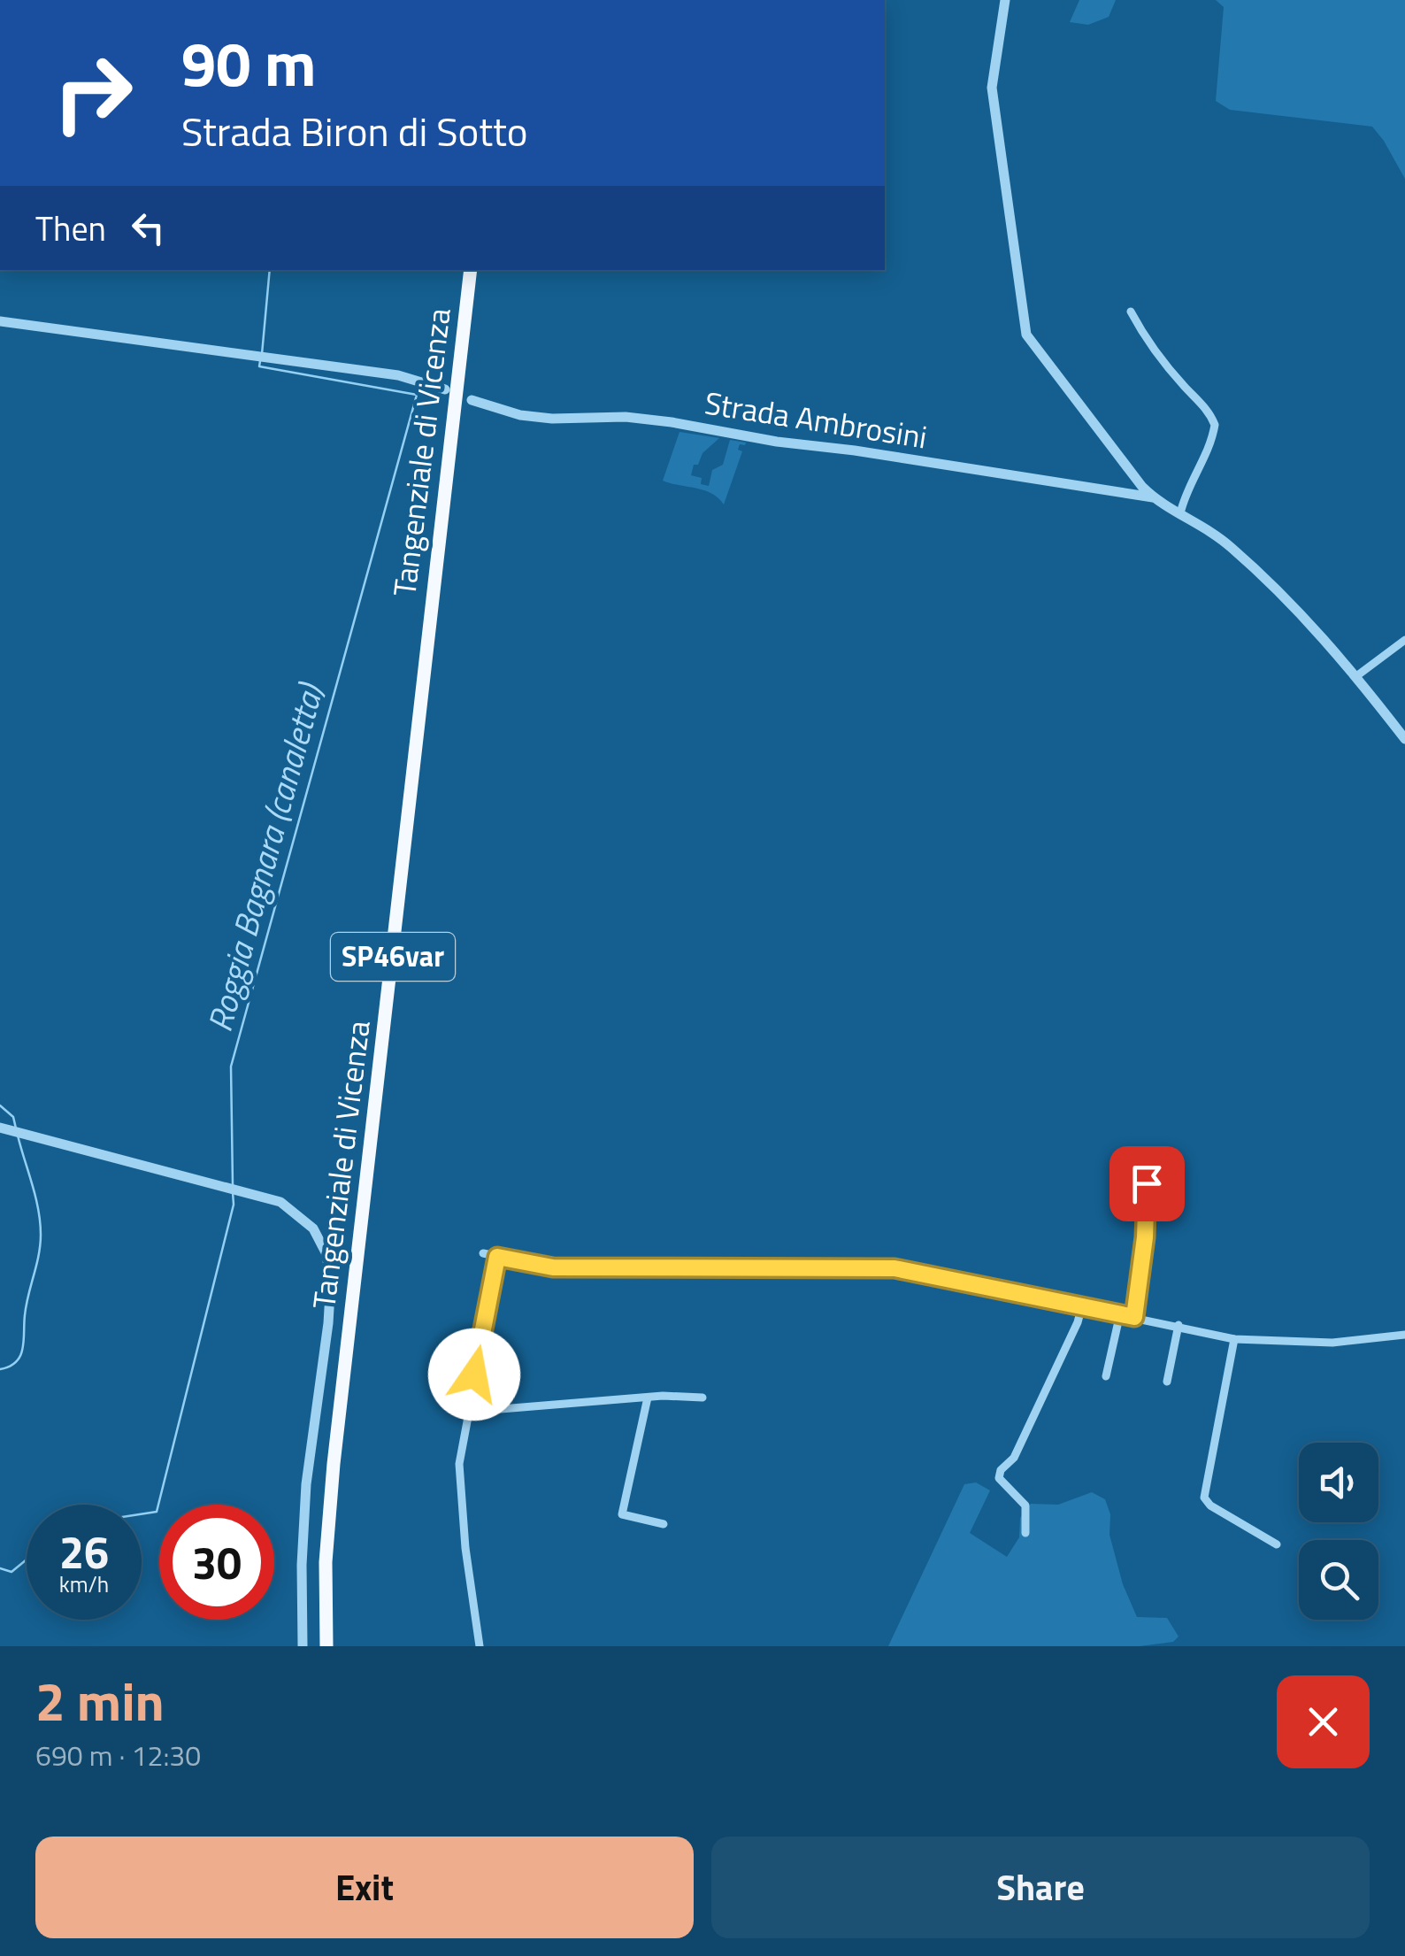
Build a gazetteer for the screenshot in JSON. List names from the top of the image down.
{
  "streets": {
    "highway": ["Tangenziale di Vicenza", "SP46var"],
    "street": ["Strada Ambrosini"]
  },
  "water": ["Roggia Bagnara (canaletta)"],
  "page": {
    "turn": ["90 m", "Strada Biron di Sotto"],
    "then": "Then",
    "speed": "26 km/h",
    "limit": "30",
    "heading": ["2 min", "690 m · 12:30"],
    "buttons": ["Exit", "Share"]
  }
}
